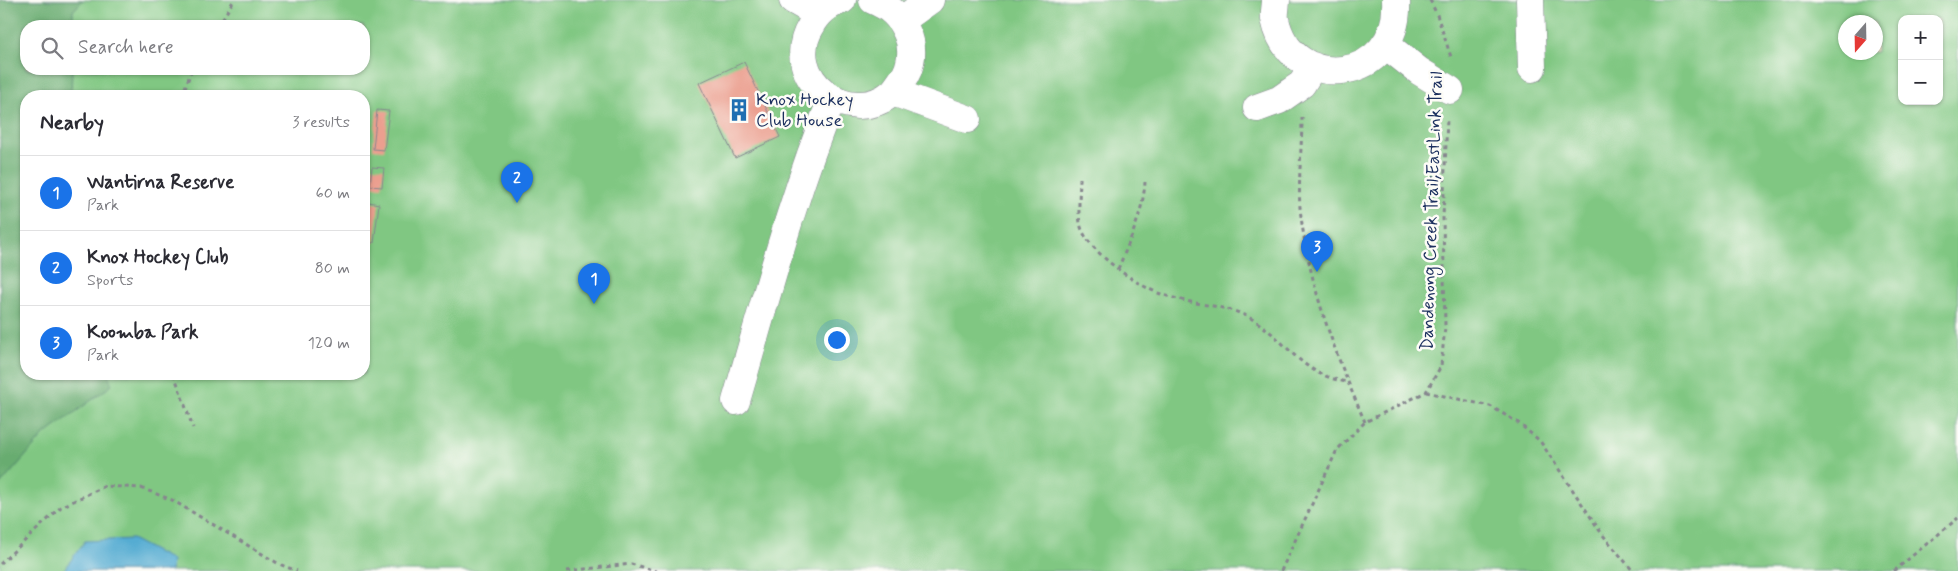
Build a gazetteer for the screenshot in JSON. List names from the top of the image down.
{
  "streets": {
    "path": ["Dandenong Creek Trail;EastLink Trail"]
  },
  "places": {
    "building": ["Knox Hockey Club House"]
  },
  "north": "bottom",
  "page": {
    "map_buttons": ["+", "−"],
    "search": "Search here",
    "heading": ["Nearby", "3 results"],
    "list": [
      {
        "mark": "1",
        "name": "Wantirna Reserve",
        "note": "Park",
        "value": "60 m"
      },
      {
        "mark": "2",
        "name": "Knox Hockey Club",
        "note": "Sports",
        "value": "80 m"
      },
      {
        "mark": "3",
        "name": "Koomba Park",
        "note": "Park",
        "value": "120 m"
      }
    ],
    "pins": ["2", "3", "1"]
  }
}
